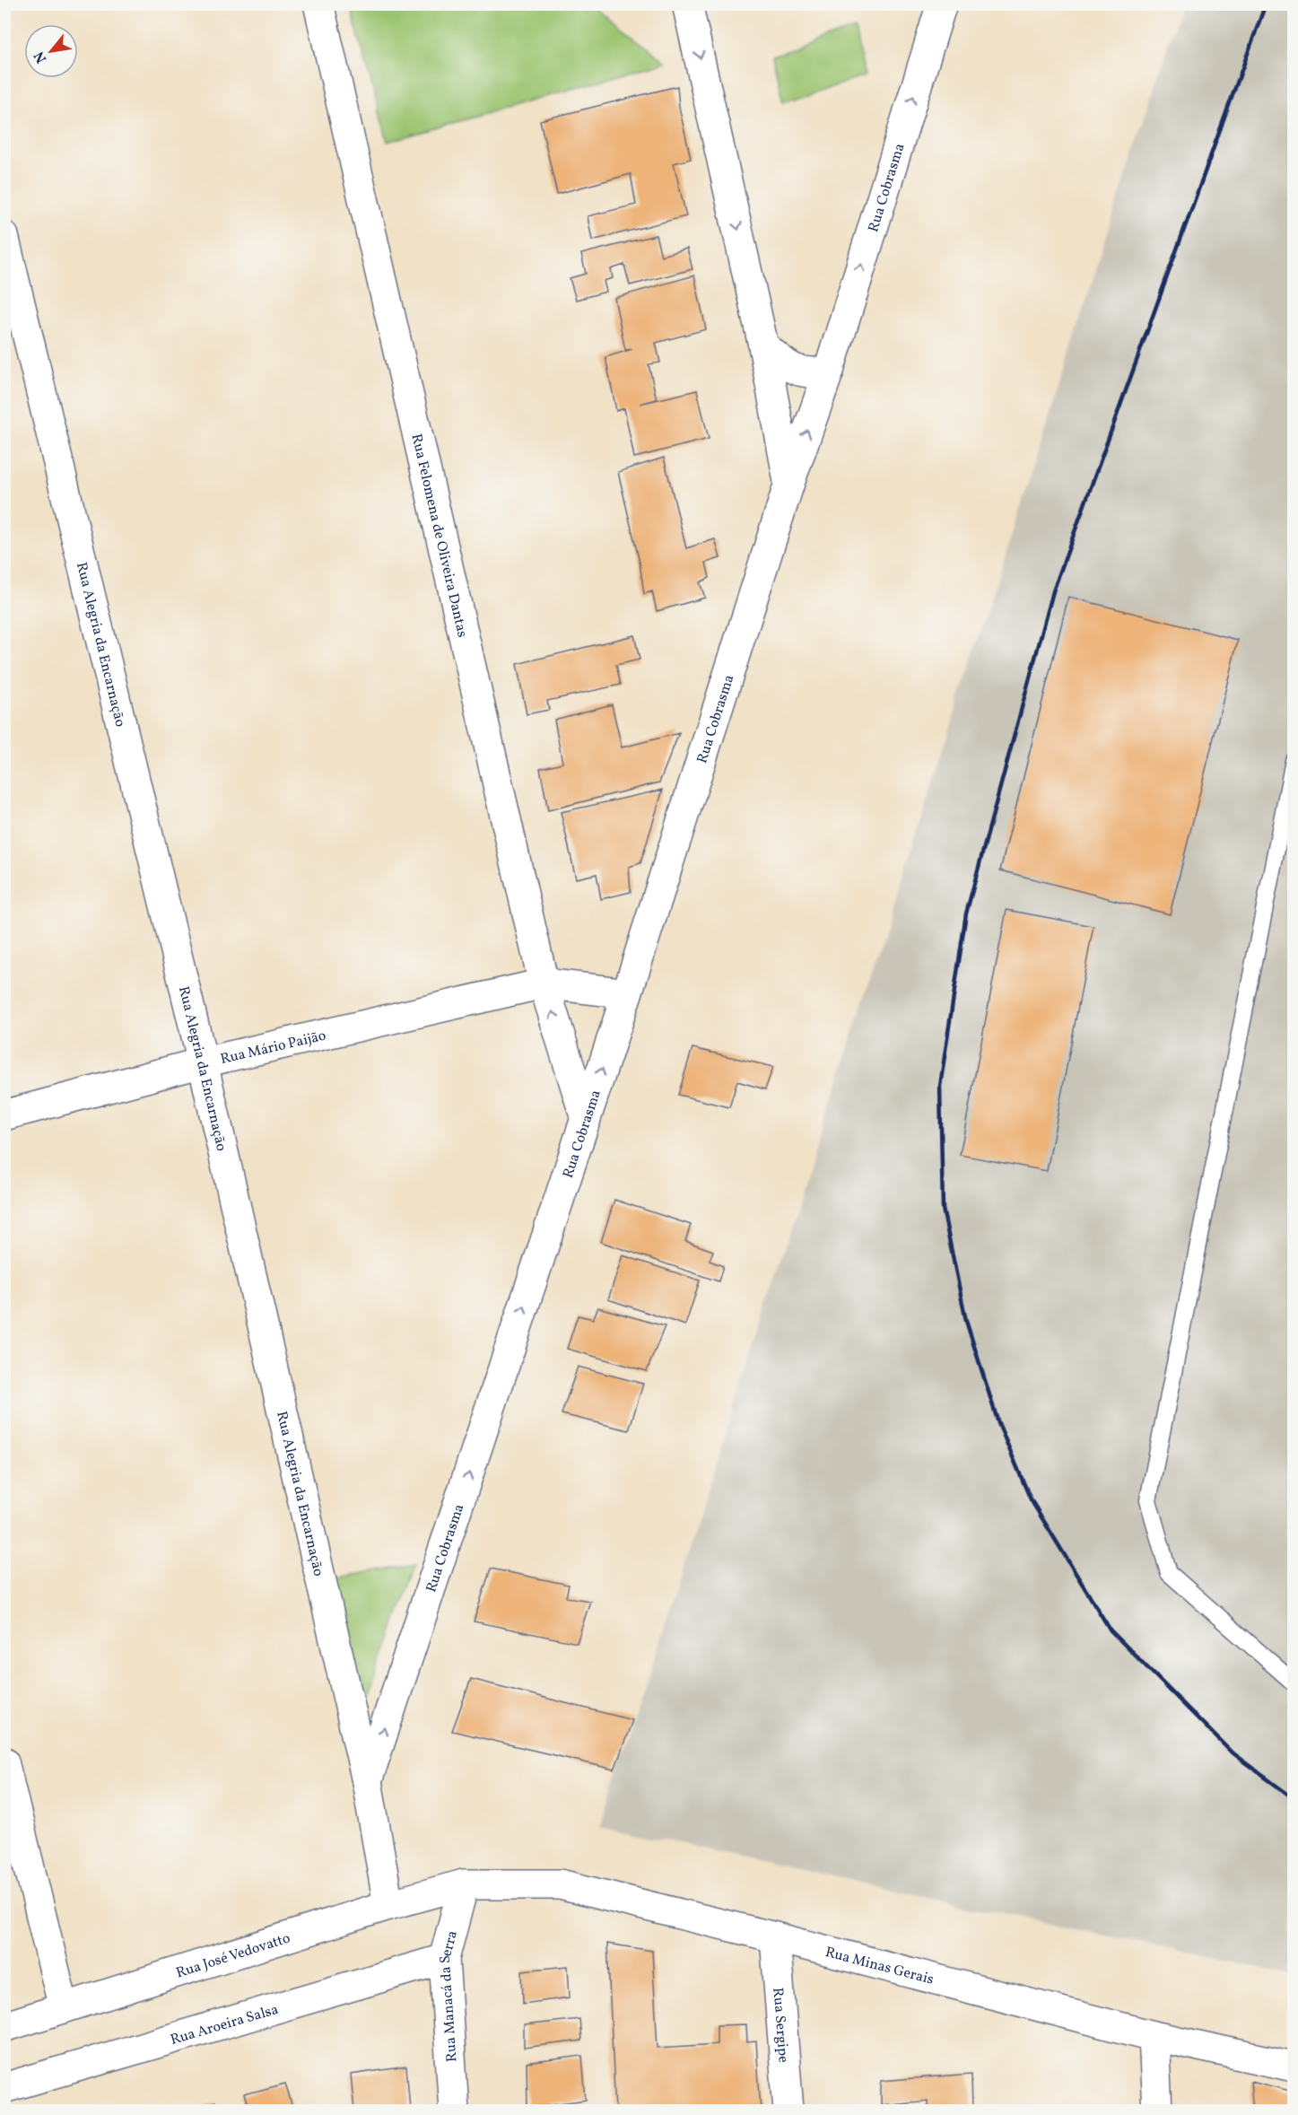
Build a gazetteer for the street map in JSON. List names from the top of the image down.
{
  "streets": {
    "street": [
      "Rua Cobrasma",
      "Rua Felomena de Oliveira Dantas",
      "Rua Alegria da Encarnação",
      "Rua Mário Paijão",
      "Rua José Vedovatto",
      "Rua Minas Gerais",
      "Rua Manacá da Serra",
      "Rua Aroeira Salsa",
      "Rua Sergipe"
    ]
  },
  "crossings": [
    ["Rua Cobrasma", "Rua Felomena de Oliveira Dantas"],
    ["Rua Cobrasma", "Rua Alegria da Encarnação"],
    ["Rua Felomena de Oliveira Dantas", "Rua Mário Paijão"],
    ["Rua Alegria da Encarnação", "Rua Mário Paijão"],
    ["Rua Alegria da Encarnação", "Rua José Vedovatto"],
    ["Rua José Vedovatto", "Rua Minas Gerais"],
    ["Rua José Vedovatto", "Rua Manacá da Serra"],
    ["Rua Minas Gerais", "Rua Manacá da Serra"],
    ["Rua Minas Gerais", "Rua Sergipe"],
    ["Rua Manacá da Serra", "Rua Aroeira Salsa"]
  ],
  "north": "bottom left"
}
